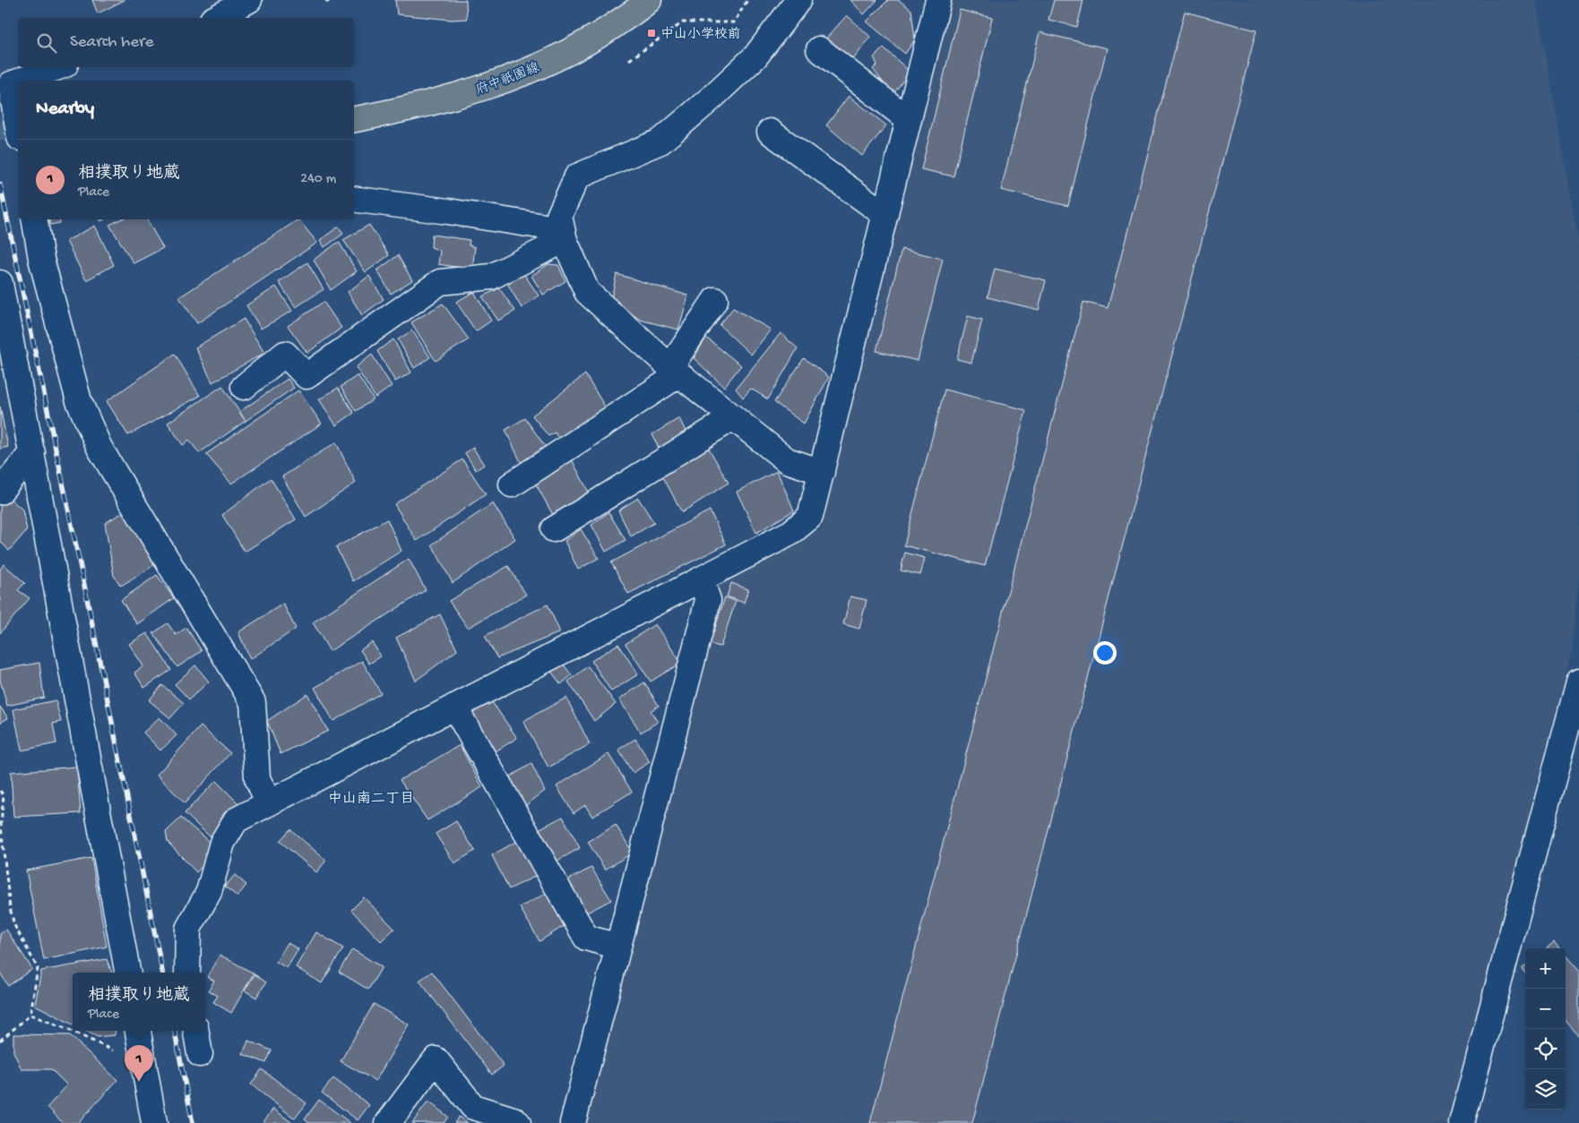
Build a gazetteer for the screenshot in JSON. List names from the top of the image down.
{
  "streets": {
    "main road": ["府中祇園線"]
  },
  "districts": ["中山南二丁目"],
  "places": {
    "transit": ["中山小学校前"]
  },
  "page": {
    "search": "Search here",
    "heading": "Nearby",
    "list": [
      {
        "mark": "1",
        "name": "相撲取り地蔵",
        "note": "Place",
        "value": "240 m"
      }
    ],
    "map_buttons": ["+", "−"],
    "popup": ["相撲取り地蔵", "Place"],
    "pins": "1"
  }
}
